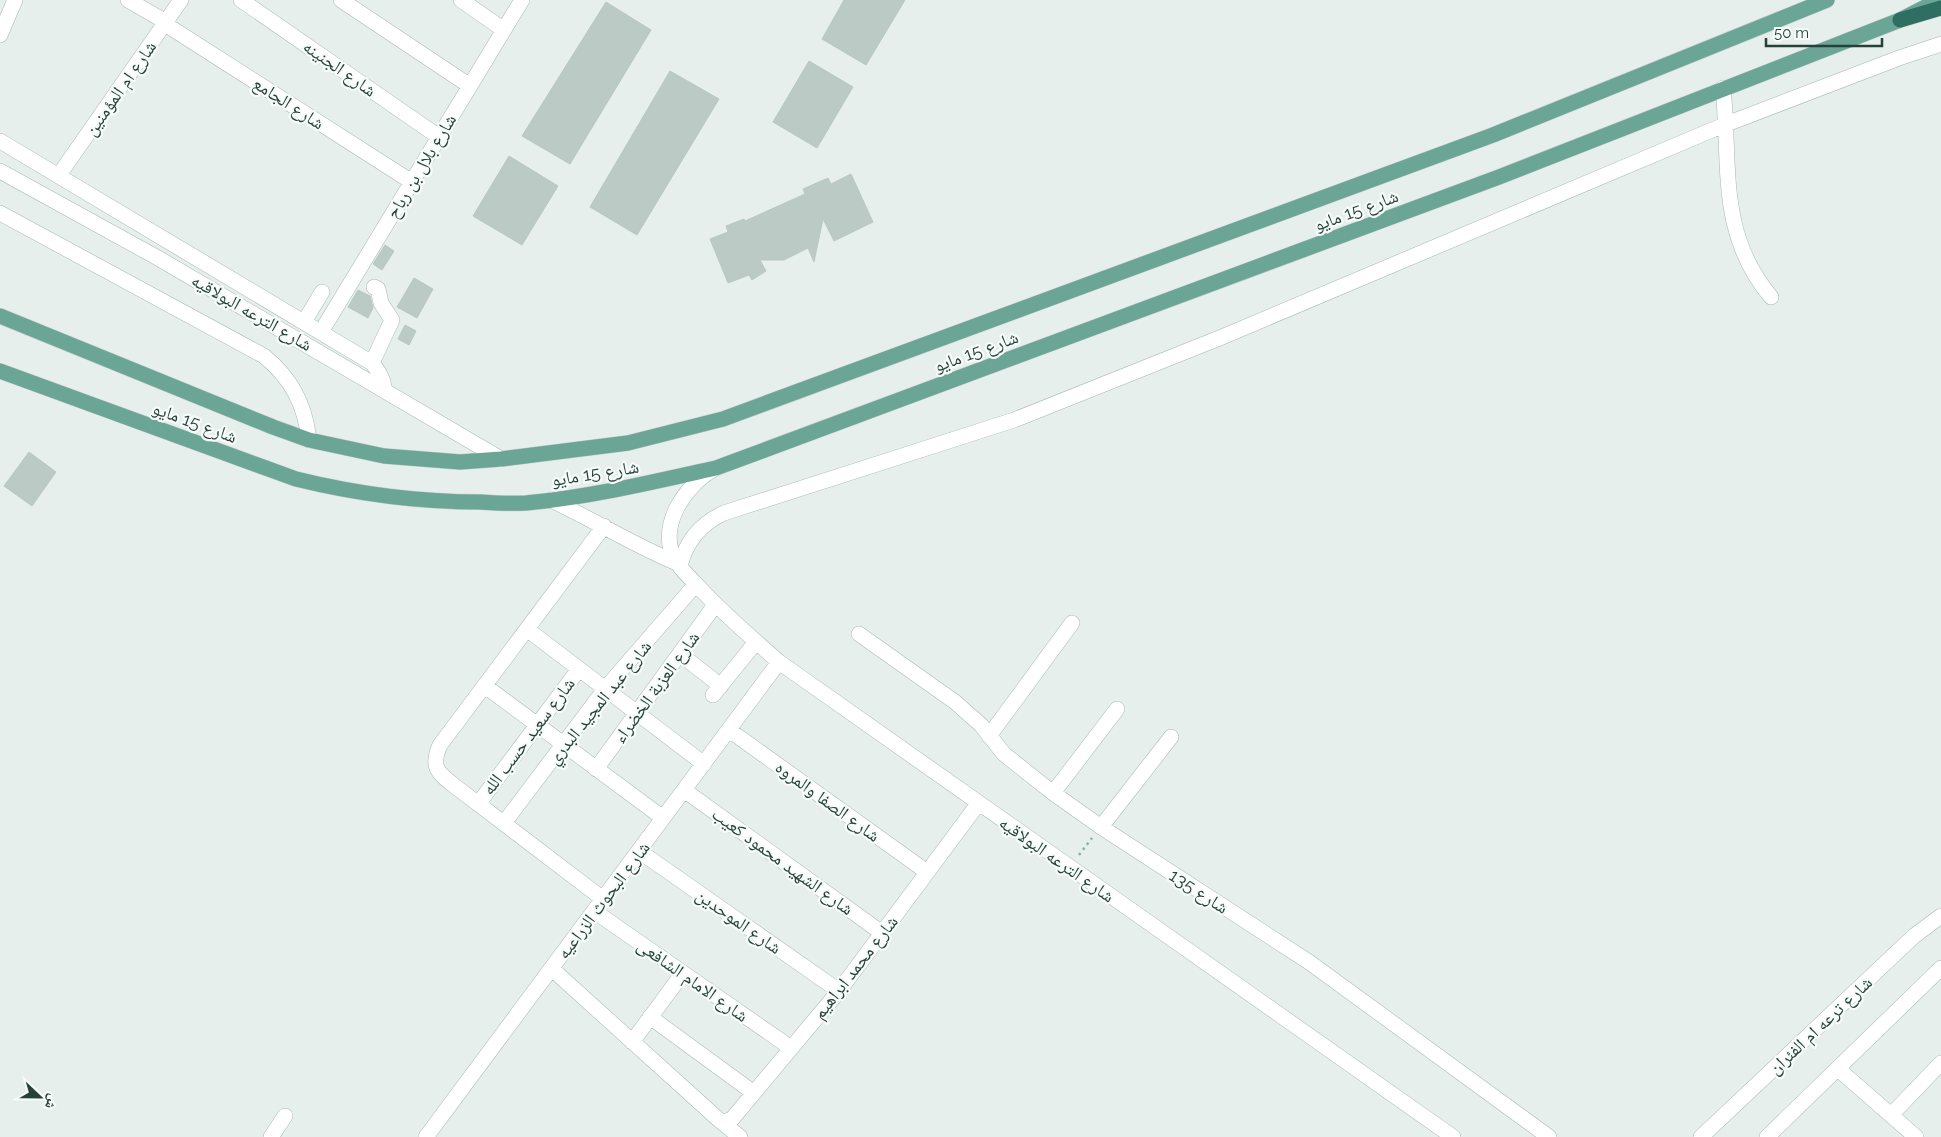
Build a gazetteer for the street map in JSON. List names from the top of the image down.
{
  "streets": {
    "main road": ["شارع 15 مايو"],
    "street": [
      "شارع الجنينه",
      "شارع ام المؤمنين",
      "شارع الجامع",
      "شارع بلال بن رباح",
      "شارع الترعه البولاقيه",
      "شارع العزبة الخضراء",
      "شارع عبد المجيد البدري",
      "شارع سعيد حسب الله",
      "شارع الصفا والمروه",
      "شارع الشهيد محمود كعيب",
      "شارع 135",
      "شارع البحوث الزراعيه",
      "شارع الموحدين",
      "شارع محمد ابراهيم",
      "شارع الامام الشافعى",
      "شارع ترعه ام الفئران"
    ]
  },
  "crossings": [
    ["شارع الجنينه", "شارع بلال بن رباح"],
    ["شارع ام المؤمنين", "شارع الجامع"],
    ["شارع الجامع", "شارع بلال بن رباح"],
    ["شارع 15 مايو", "شارع الترعه البولاقيه"],
    ["شارع الترعه البولاقيه", "شارع العزبة الخضراء"],
    ["شارع الترعه البولاقيه", "شارع عبد المجيد البدري"],
    ["شارع الترعه البولاقيه", "شارع البحوث الزراعيه"],
    ["شارع الترعه البولاقيه", "شارع محمد ابراهيم"],
    ["شارع عبد المجيد البدري", "شارع الامام الشافعى"],
    ["شارع سعيد حسب الله", "شارع الامام الشافعى"],
    ["شارع الصفا والمروه", "شارع البحوث الزراعيه"],
    ["شارع الصفا والمروه", "شارع محمد ابراهيم"],
    ["شارع الشهيد محمود كعيب", "شارع البحوث الزراعيه"],
    ["شارع الشهيد محمود كعيب", "شارع محمد ابراهيم"],
    ["شارع البحوث الزراعيه", "شارع الموحدين"],
    ["شارع البحوث الزراعيه", "شارع الامام الشافعى"],
    ["شارع الموحدين", "شارع محمد ابراهيم"],
    ["شارع محمد ابراهيم", "شارع الامام الشافعى"]
  ],
  "scale_bar": "50 m",
  "north": "right"
}
